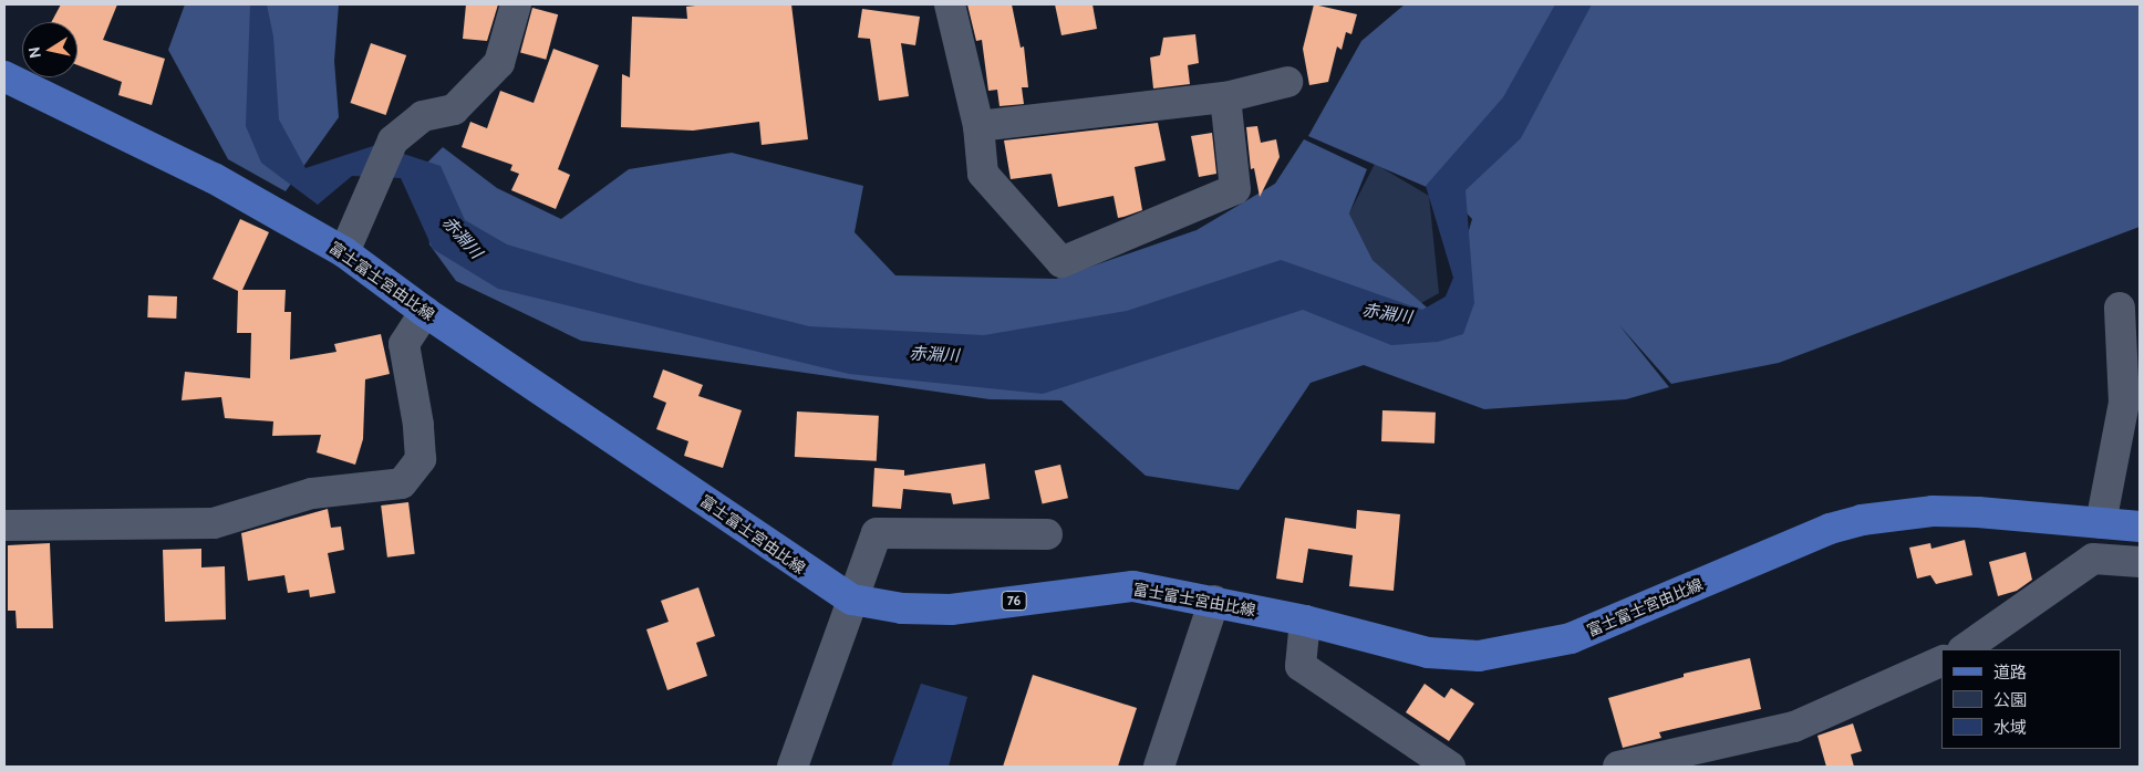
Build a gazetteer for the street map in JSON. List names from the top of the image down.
{
  "streets": {
    "main road": ["富士富士宮由比線", "76"]
  },
  "water": ["赤淵川"],
  "legend": ["道路", "公園", "水域"],
  "north": "left"
}
